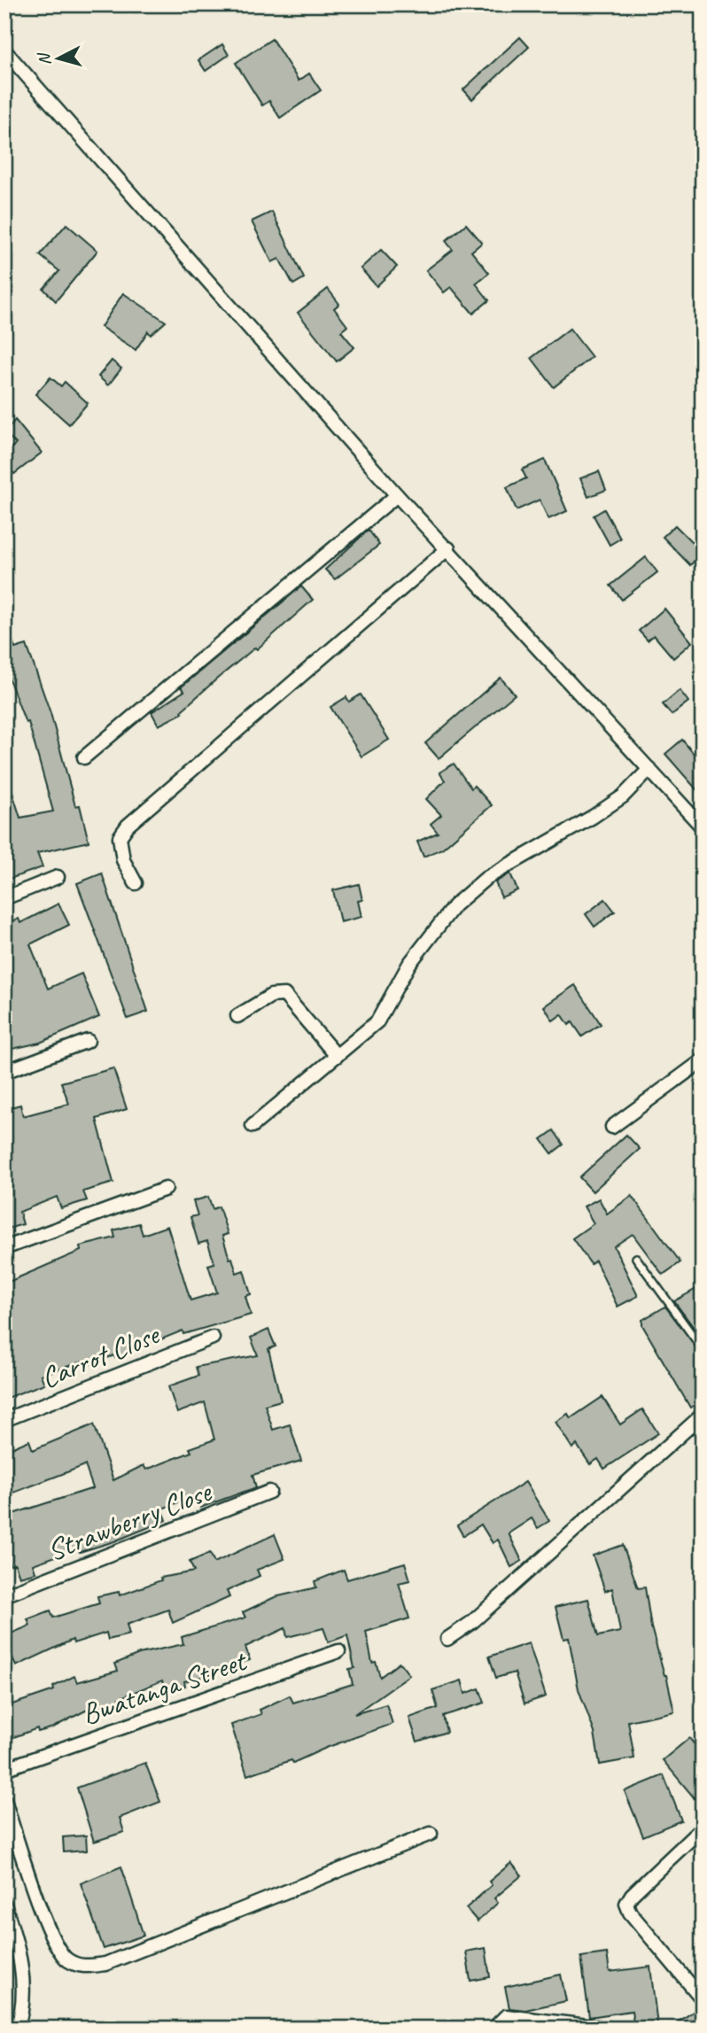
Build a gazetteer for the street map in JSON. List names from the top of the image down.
{
  "streets": {
    "street": ["Carrot Close", "Strawberry Close", "Bwatanga Street"]
  },
  "north": "left"
}
